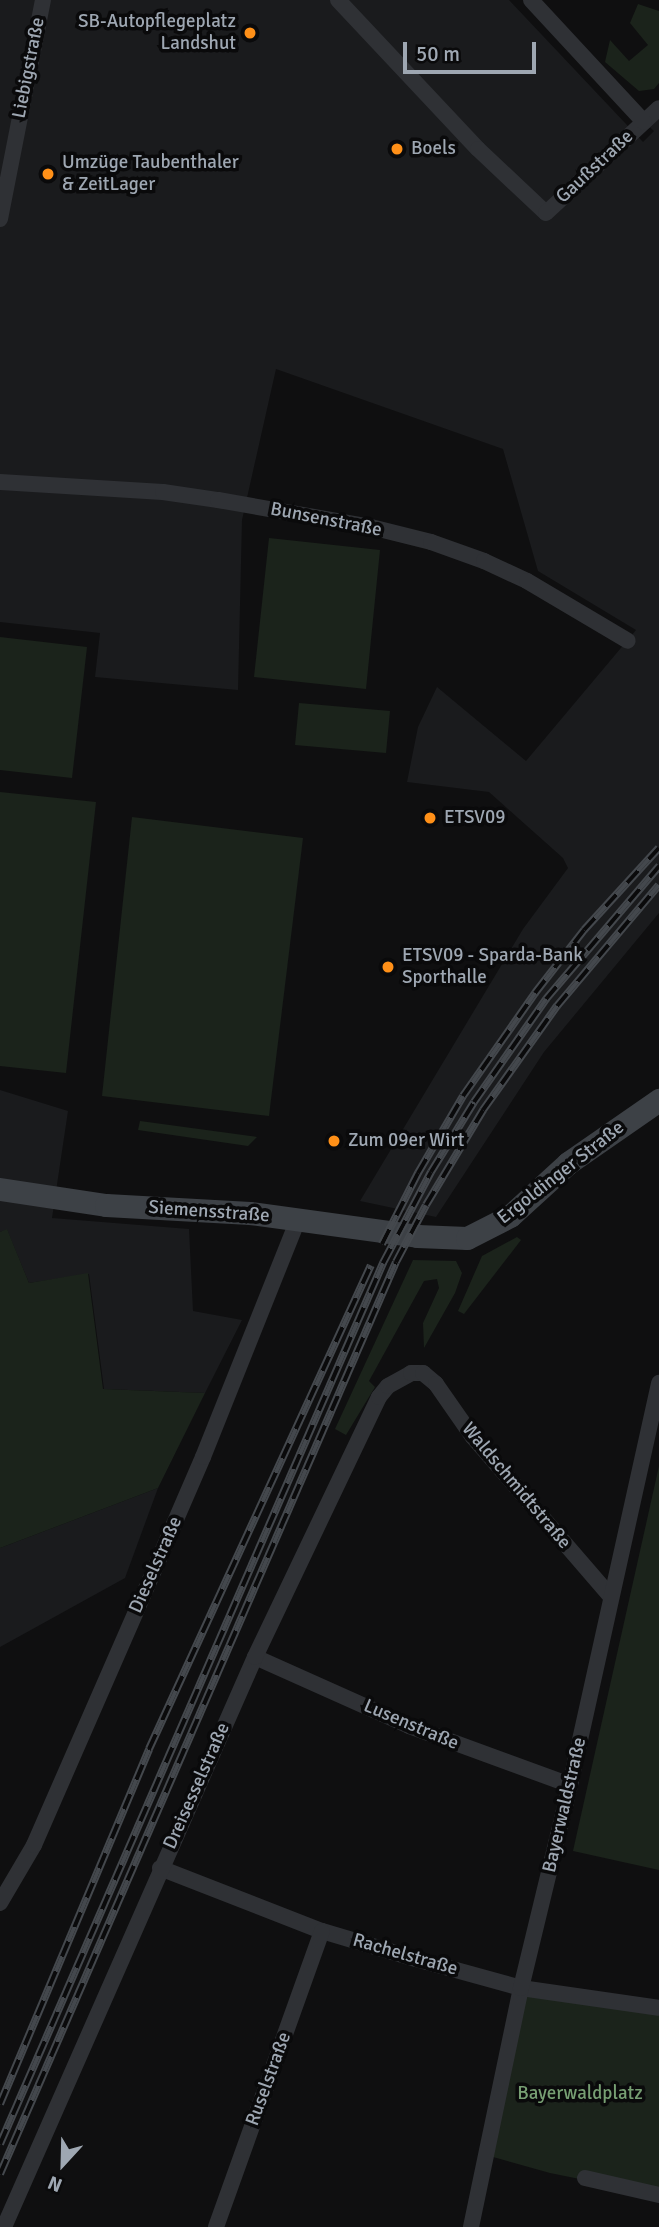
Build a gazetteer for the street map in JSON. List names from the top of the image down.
{
  "streets": {
    "main road": ["Ergoldinger Straße", "Siemensstraße"],
    "street": [
      "Liebigstraße",
      "Gaußstraße",
      "Bunsenstraße",
      "Waldschmidtstraße",
      "Dieselstraße",
      "Lusenstraße",
      "Dreisesselstraße",
      "Bayerwaldstraße",
      "Rachelstraße",
      "Ruselstraße"
    ]
  },
  "crossings": [
    ["Ergoldinger Straße", "Siemensstraße"],
    ["Siemensstraße", "Dieselstraße"],
    ["Waldschmidtstraße", "Dreisesselstraße"],
    ["Waldschmidtstraße", "Bayerwaldstraße"],
    ["Lusenstraße", "Dreisesselstraße"],
    ["Lusenstraße", "Bayerwaldstraße"],
    ["Dreisesselstraße", "Rachelstraße"],
    ["Bayerwaldstraße", "Rachelstraße"],
    ["Rachelstraße", "Ruselstraße"]
  ],
  "parks": ["Bayerwaldplatz"],
  "places": [
    "SB-Autopflegeplatz Landshut",
    "Boels",
    "Umzüge Taubenthaler & ZeitLager",
    "ETSV09",
    "ETSV09 - Sparda-Bank Sporthalle",
    "Zum 09er Wirt"
  ],
  "scale_bar": "50 m",
  "north": "bottom"
}
